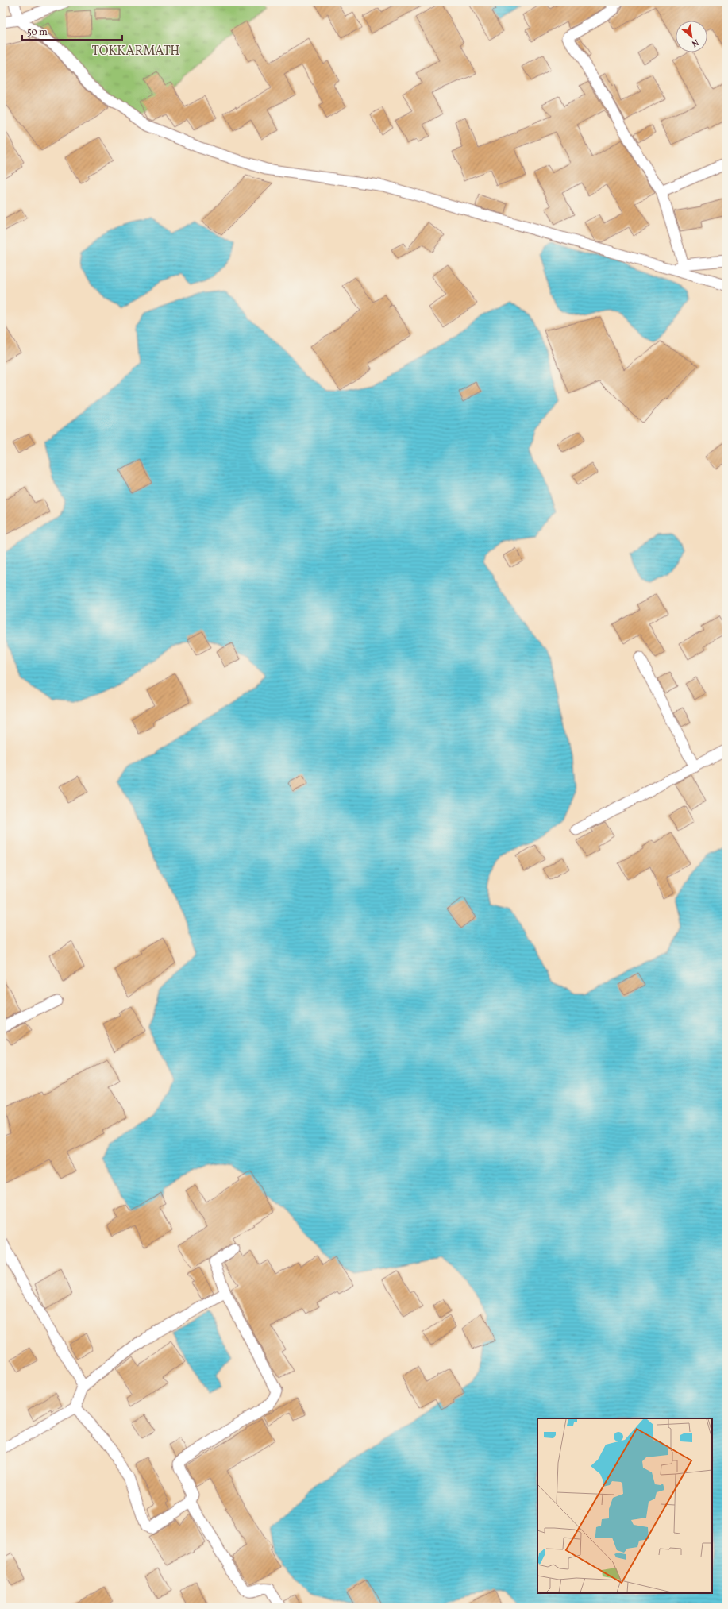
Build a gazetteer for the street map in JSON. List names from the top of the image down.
{
  "parks": ["TOKKARMATH"],
  "scale_bar": "50 m",
  "north": "bottom right"
}
